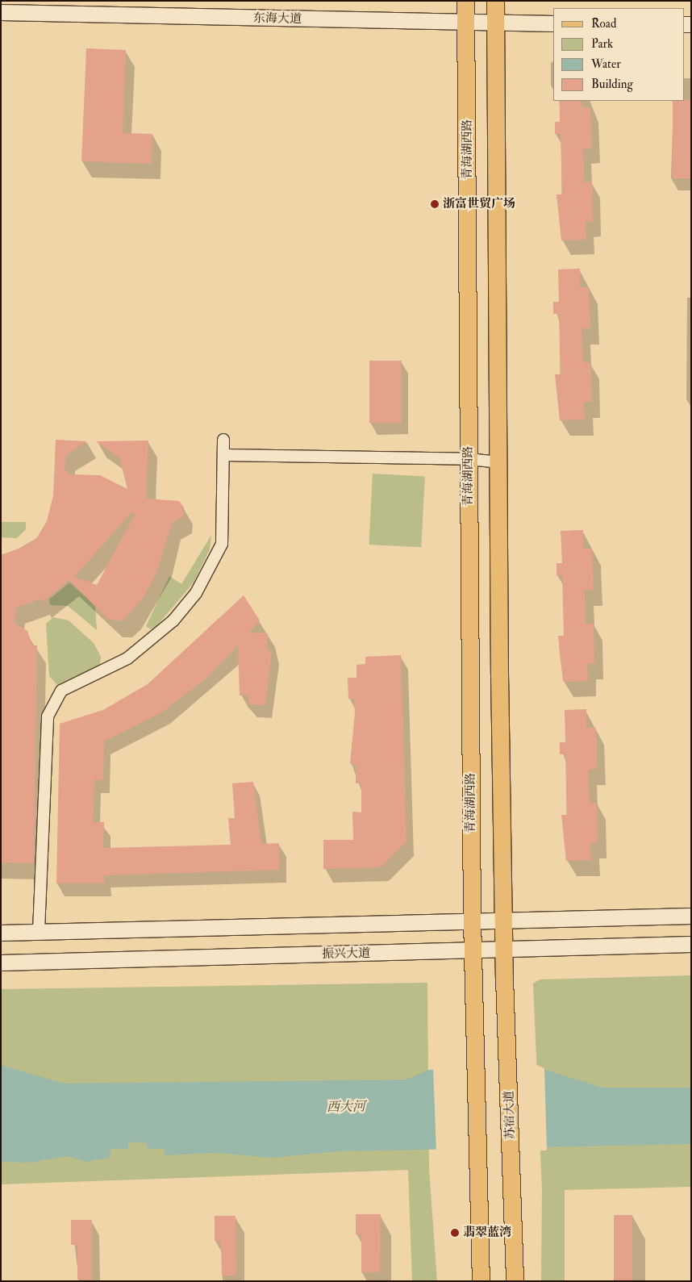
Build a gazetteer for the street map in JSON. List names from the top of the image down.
{
  "streets": {
    "main road": [
      "东海大道",
      "青海湖西路",
      "振兴大道",
      "苏宿大道"
    ]
  },
  "crossings": [
    ["东海大道", "青海湖西路"],
    ["青海湖西路", "振兴大道"],
    ["振兴大道", "苏宿大道"]
  ],
  "water": ["西大河"],
  "places": ["浙富世贸广场", "翡翠蓝湾"],
  "legend": [
    "Road",
    "Park",
    "Water",
    "Building"
  ]
}
